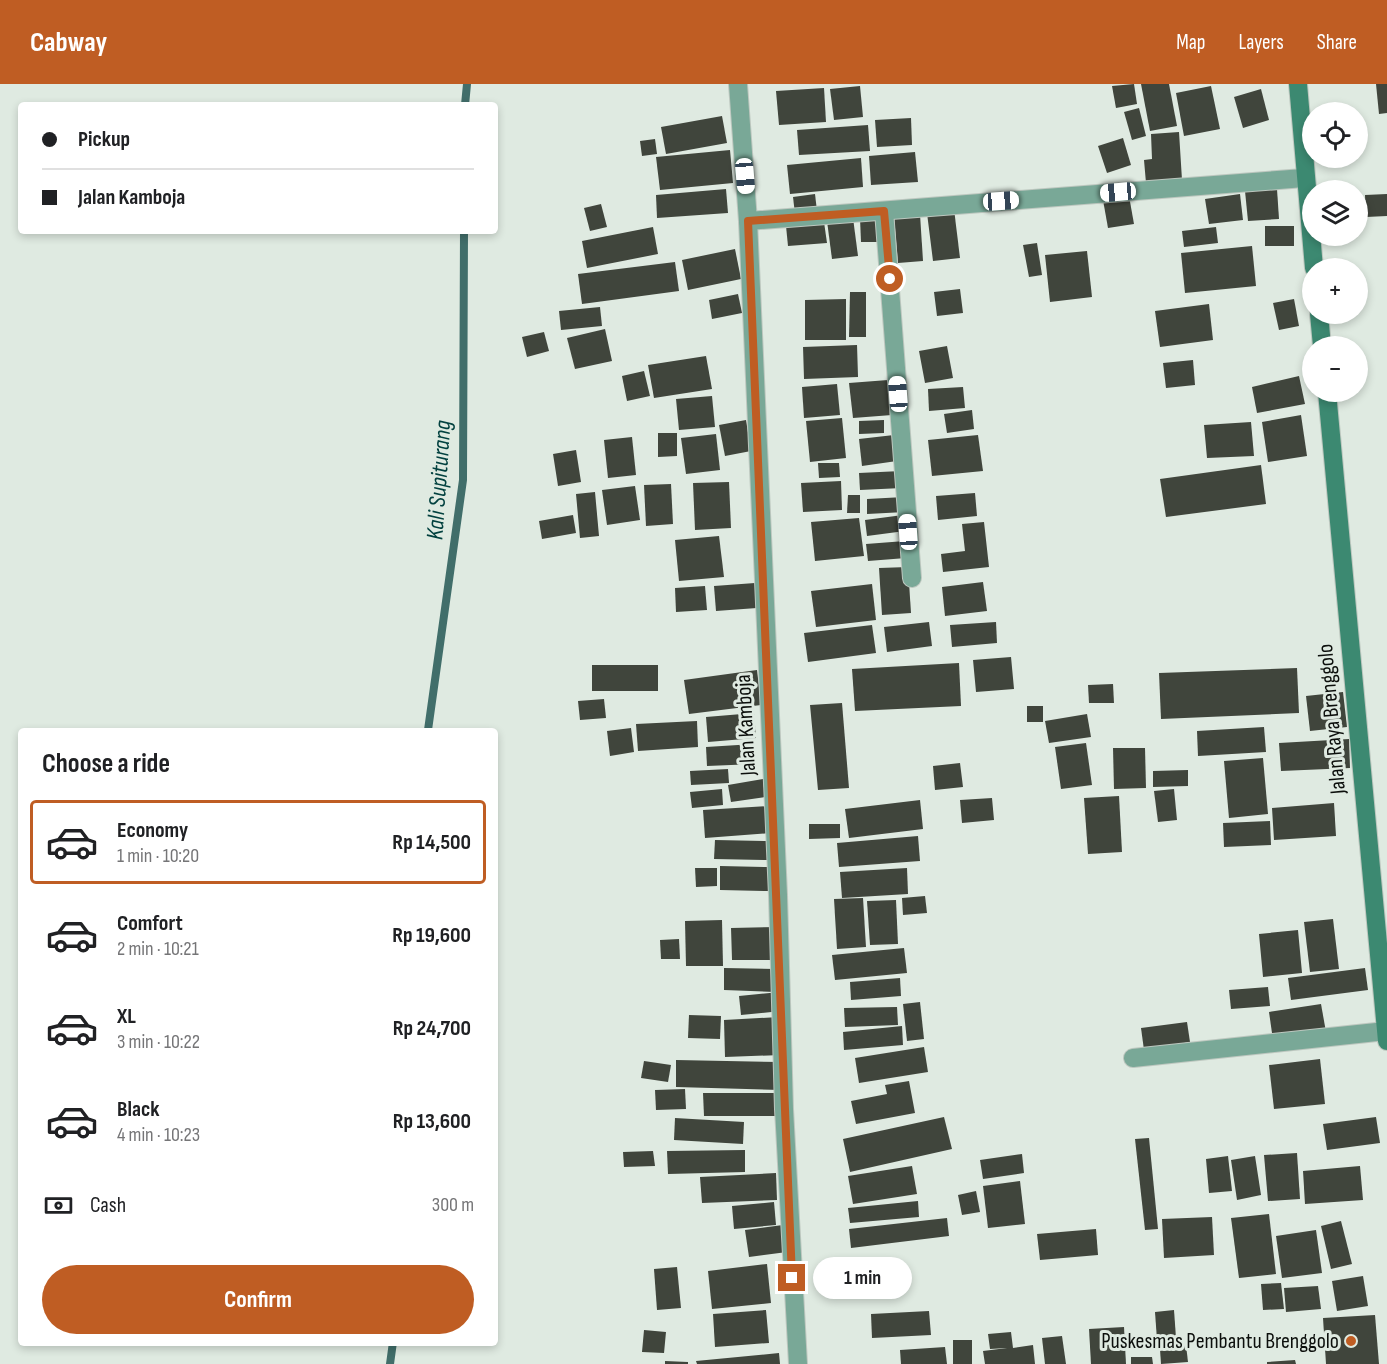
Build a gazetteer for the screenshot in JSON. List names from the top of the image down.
{
  "streets": {
    "main road": ["Jalan Raya Brenggolo"],
    "street": ["Jalan Kamboja"]
  },
  "water": ["Kali Supiturang"],
  "places": ["Puskesmas Pembantu Brenggolo"],
  "page": {
    "header": "Cabway",
    "nav": ["Map", "Layers", "Share"],
    "map_buttons": ["+", "−"],
    "banner": ["Pickup", "Jalan Kamboja"],
    "heading": "Choose a ride",
    "list": [
      {
        "name": "Economy",
        "note": "1 min · 10:20",
        "value": "Rp 14,500"
      },
      {
        "name": "Comfort",
        "note": "2 min · 10:21",
        "value": "Rp 19,600"
      },
      {
        "name": "XL",
        "note": "3 min · 10:22",
        "value": "Rp 24,700"
      },
      {
        "name": "Black",
        "note": "4 min · 10:23",
        "value": "Rp 13,600"
      }
    ],
    "pay": ["Cash", "300 m"],
    "buttons": "Confirm",
    "bubble": "1 min"
  }
}
